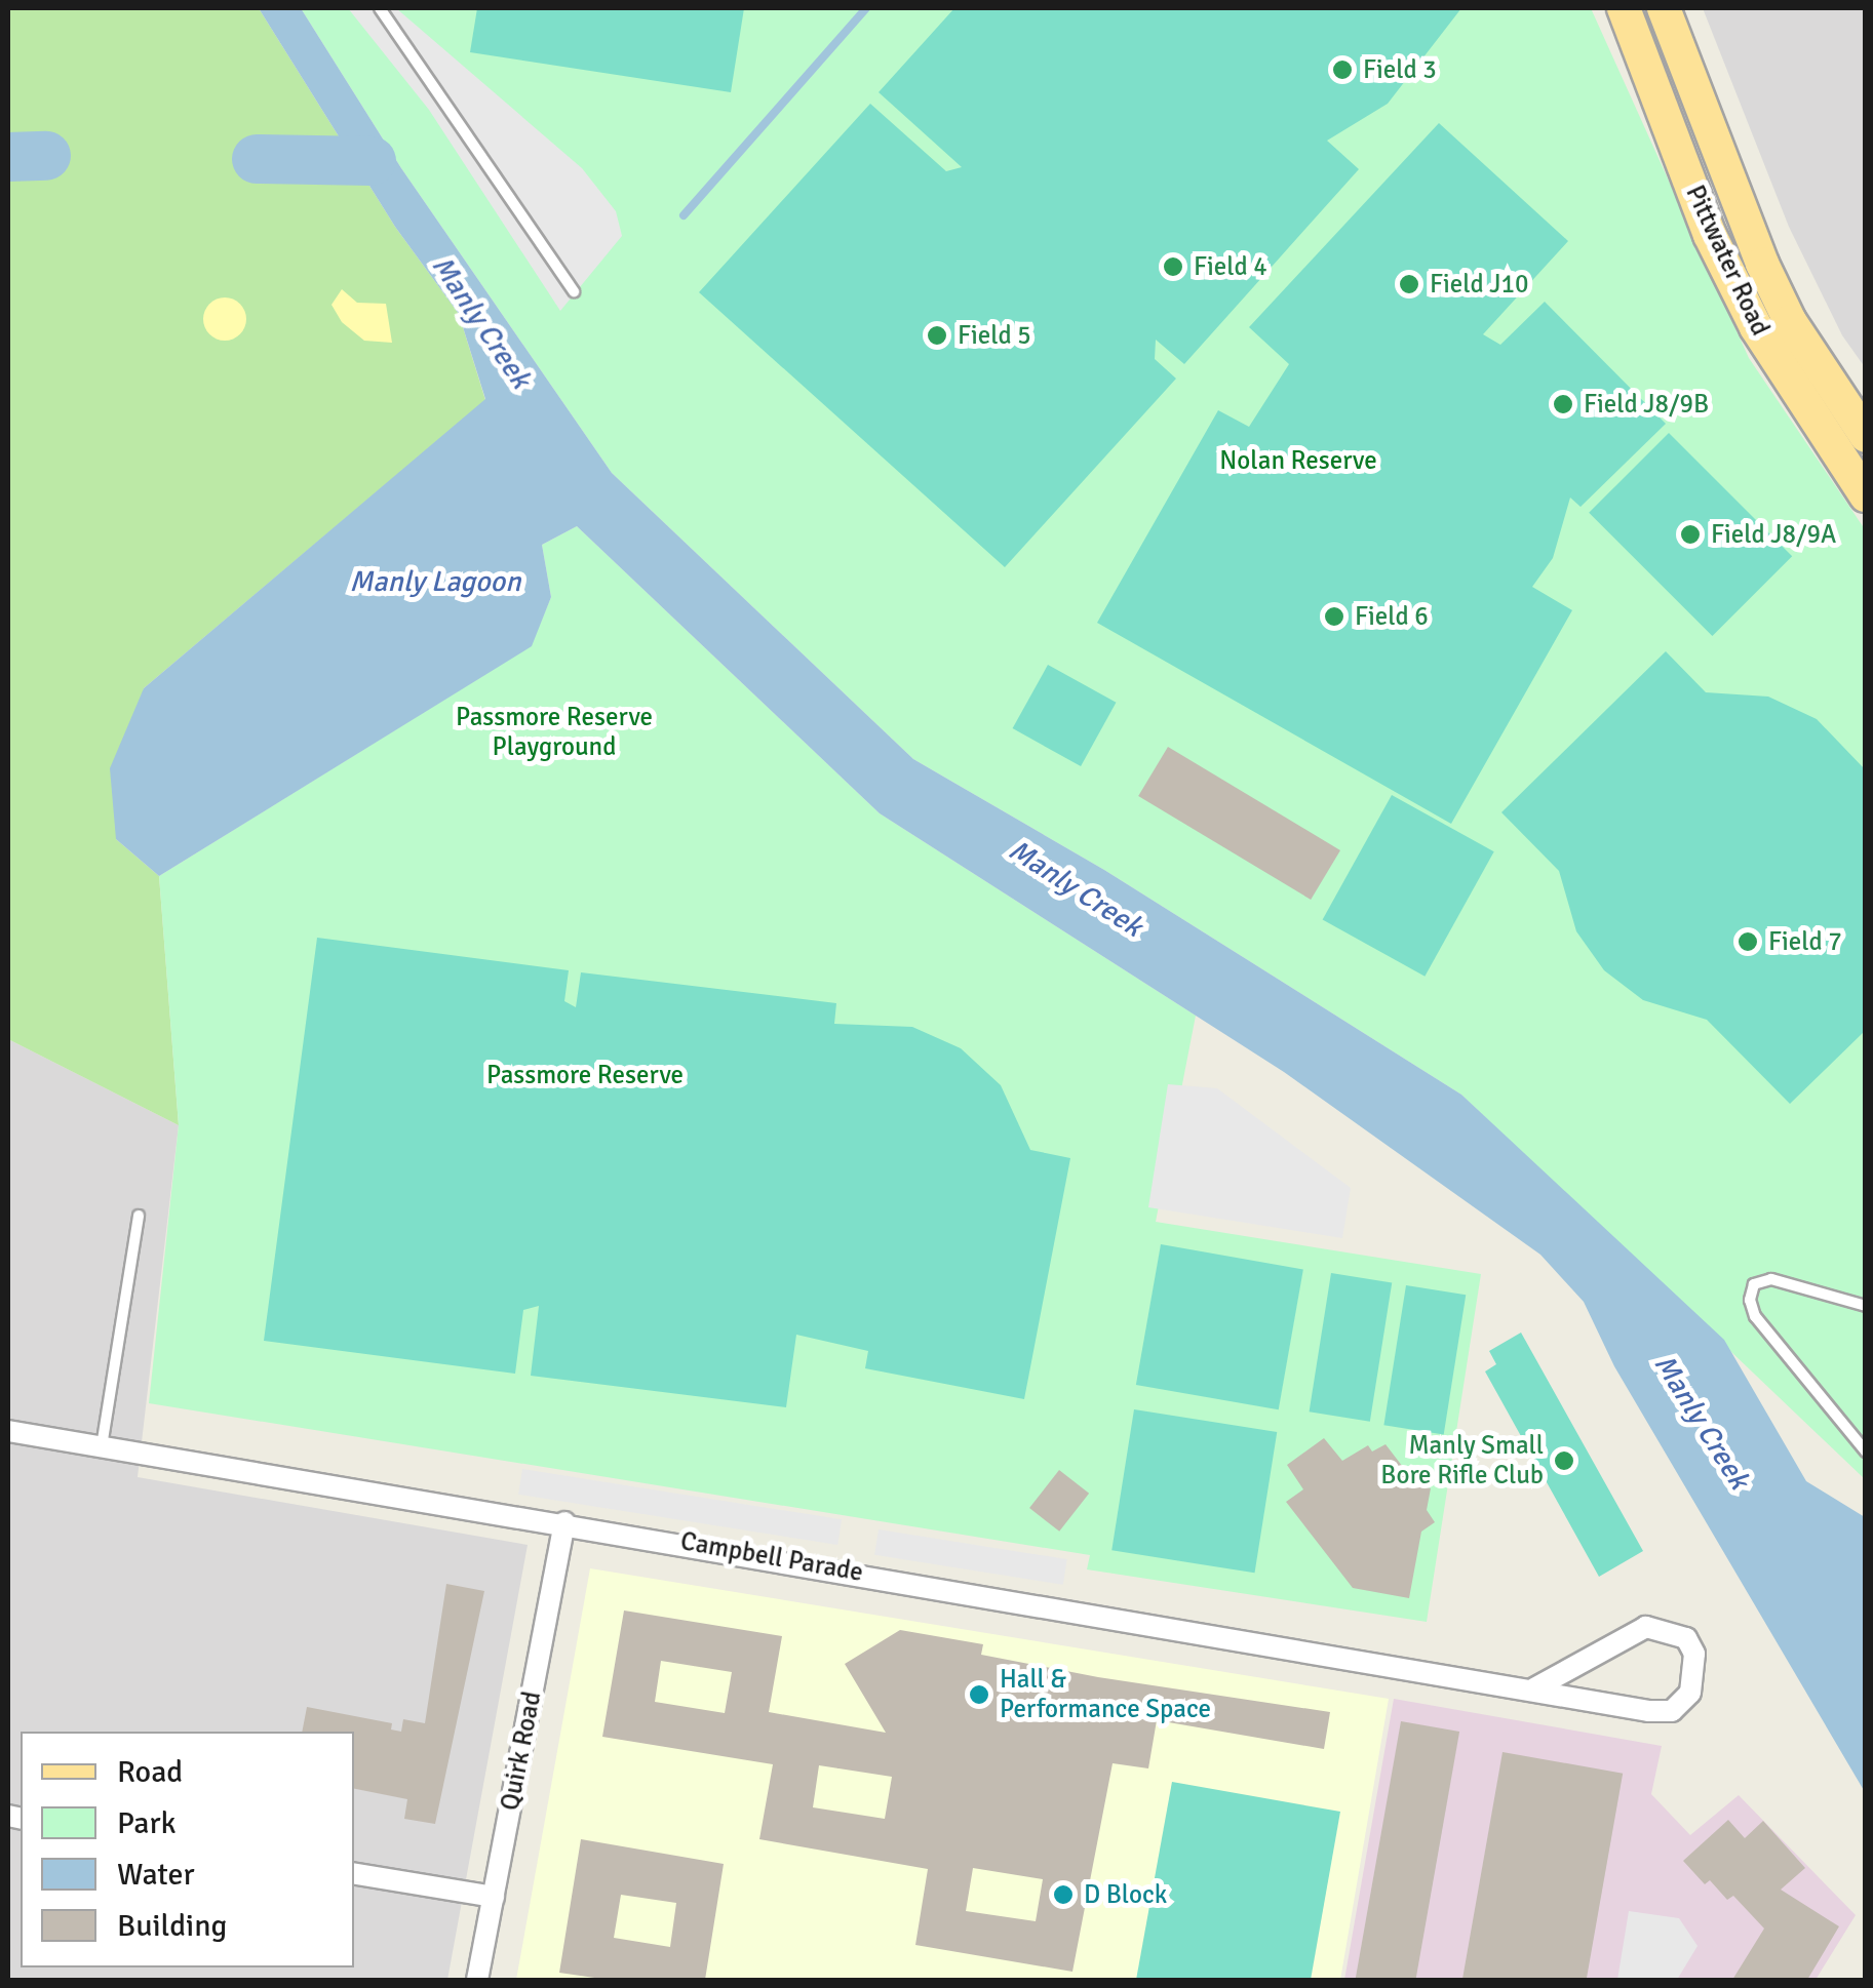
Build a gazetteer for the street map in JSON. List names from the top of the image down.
{
  "streets": {
    "main road": ["Pittwater Road"],
    "street": ["Campbell Parade", "Quirk Road"]
  },
  "crossings": [
    ["Campbell Parade", "Quirk Road"]
  ],
  "water": ["Manly Creek", "Manly Lagoon"],
  "parks": ["Nolan Reserve", "Passmore Reserve Playground", "Passmore Reserve"],
  "places": [
    "Field 3",
    "Field 4",
    "Field J10",
    "Field 5",
    "Field J8/9B",
    "Field J8/9A",
    "Field 6",
    "Field 7",
    "Manly Small Bore Rifle Club",
    "Hall & Performance Space",
    "D Block"
  ],
  "legend": [
    "Road",
    "Park",
    "Water",
    "Building"
  ]
}
